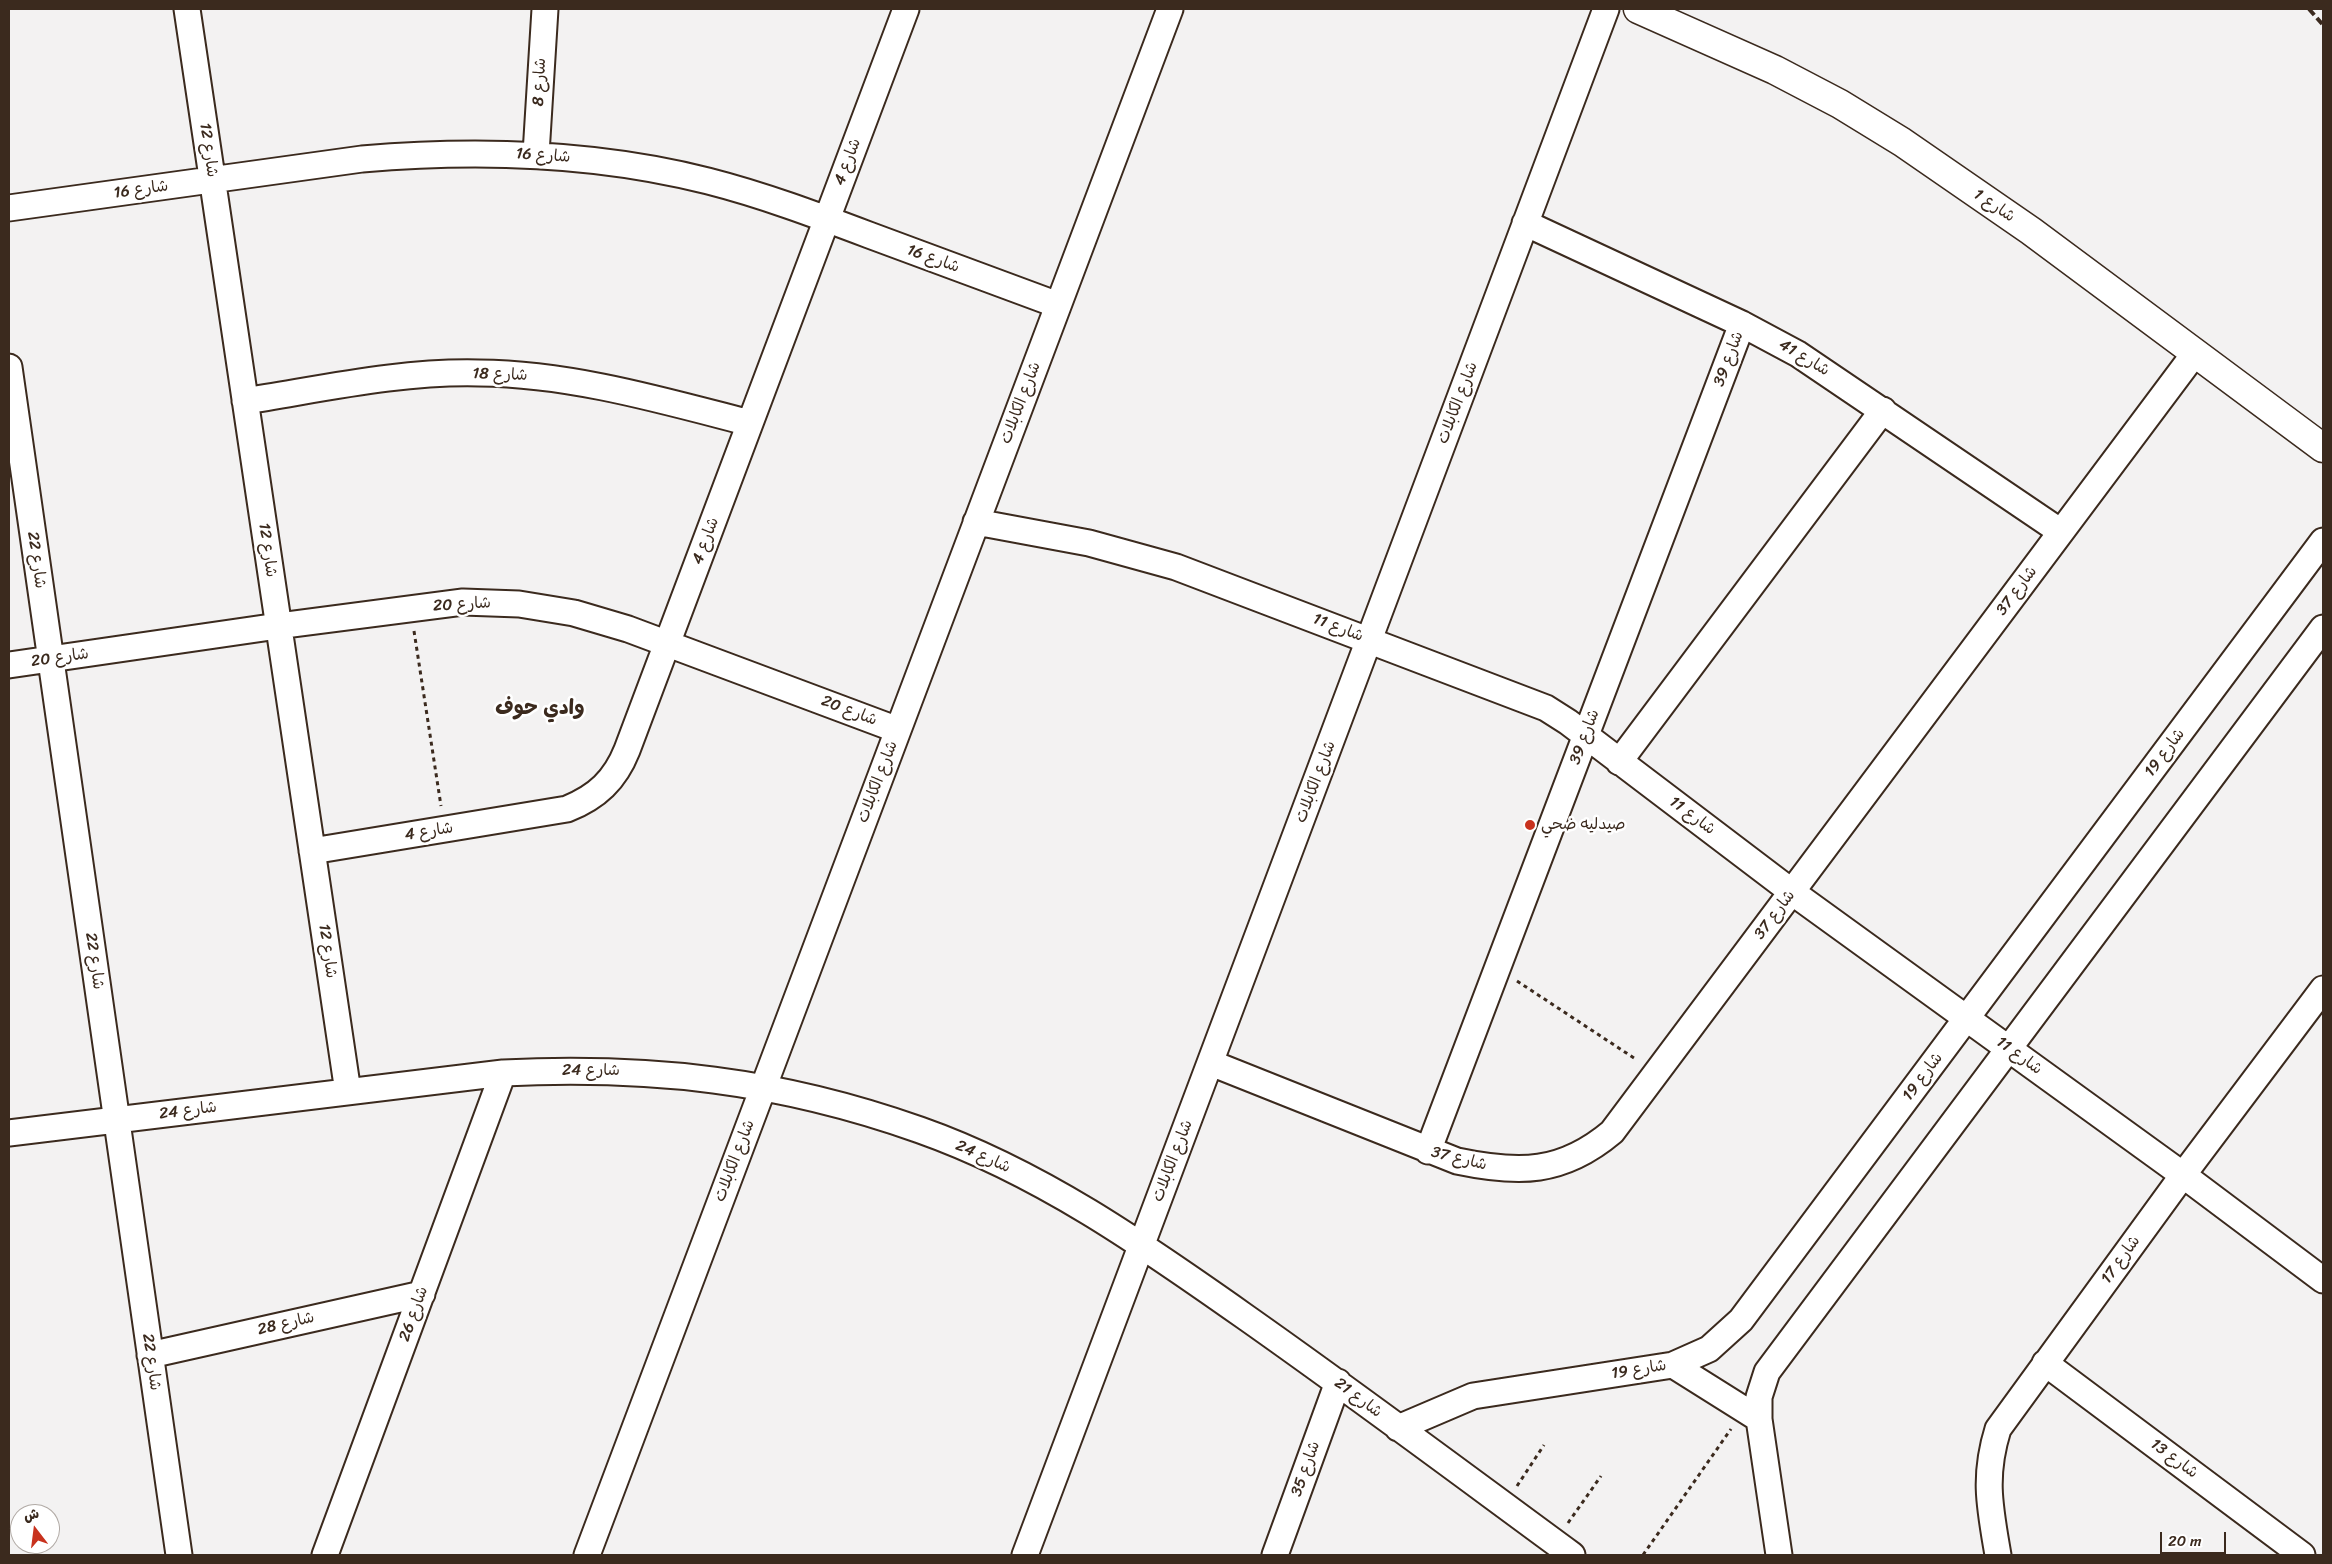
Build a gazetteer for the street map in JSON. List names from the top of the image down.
{
  "streets": {
    "street": [
      "شارع 8",
      "شارع 12",
      "شارع 16",
      "شارع 4",
      "شارع 1",
      "شارع 41",
      "شارع 39",
      "شارع 18",
      "شارع الكابلات",
      "شارع 22",
      "شارع 37",
      "شارع 20",
      "شارع 11",
      "شارع 19",
      "شارع 24",
      "شارع 17",
      "شارع 26",
      "شارع 28",
      "شارع 21",
      "شارع 13",
      "شارع 35"
    ]
  },
  "crossings": [
    ["شارع 8", "شارع 16"],
    ["شارع 12", "شارع 16"],
    ["شارع 12", "شارع 4"],
    ["شارع 12", "شارع 18"],
    ["شارع 12", "شارع 20"],
    ["شارع 12", "شارع 24"],
    ["شارع 16", "شارع 4"],
    ["شارع 16", "شارع الكابلات"],
    ["شارع 4", "شارع 18"],
    ["شارع 4", "شارع 20"],
    ["شارع 1", "شارع 37"],
    ["شارع 41", "شارع 39"],
    ["شارع 41", "شارع الكابلات"],
    ["شارع 41", "شارع 37"],
    ["شارع 39", "شارع 37"],
    ["شارع 39", "شارع 11"],
    ["شارع الكابلات", "شارع 37"],
    ["شارع الكابلات", "شارع 20"],
    ["شارع الكابلات", "شارع 11"],
    ["شارع الكابلات", "شارع 24"],
    ["شارع الكابلات", "شارع 21"],
    ["شارع 22", "شارع 20"],
    ["شارع 22", "شارع 24"],
    ["شارع 22", "شارع 28"],
    ["شارع 37", "شارع 11"],
    ["شارع 11", "شارع 19"],
    ["شارع 11", "شارع 17"],
    ["شارع 19", "شارع 21"],
    ["شارع 24", "شارع 26"],
    ["شارع 24", "شارع 21"],
    ["شارع 17", "شارع 13"],
    ["شارع 26", "شارع 28"],
    ["شارع 21", "شارع 35"]
  ],
  "districts": ["وادي حوف"],
  "places": ["صيدليه ضحي"],
  "scale_bar": "20 m",
  "north": "top"
}
